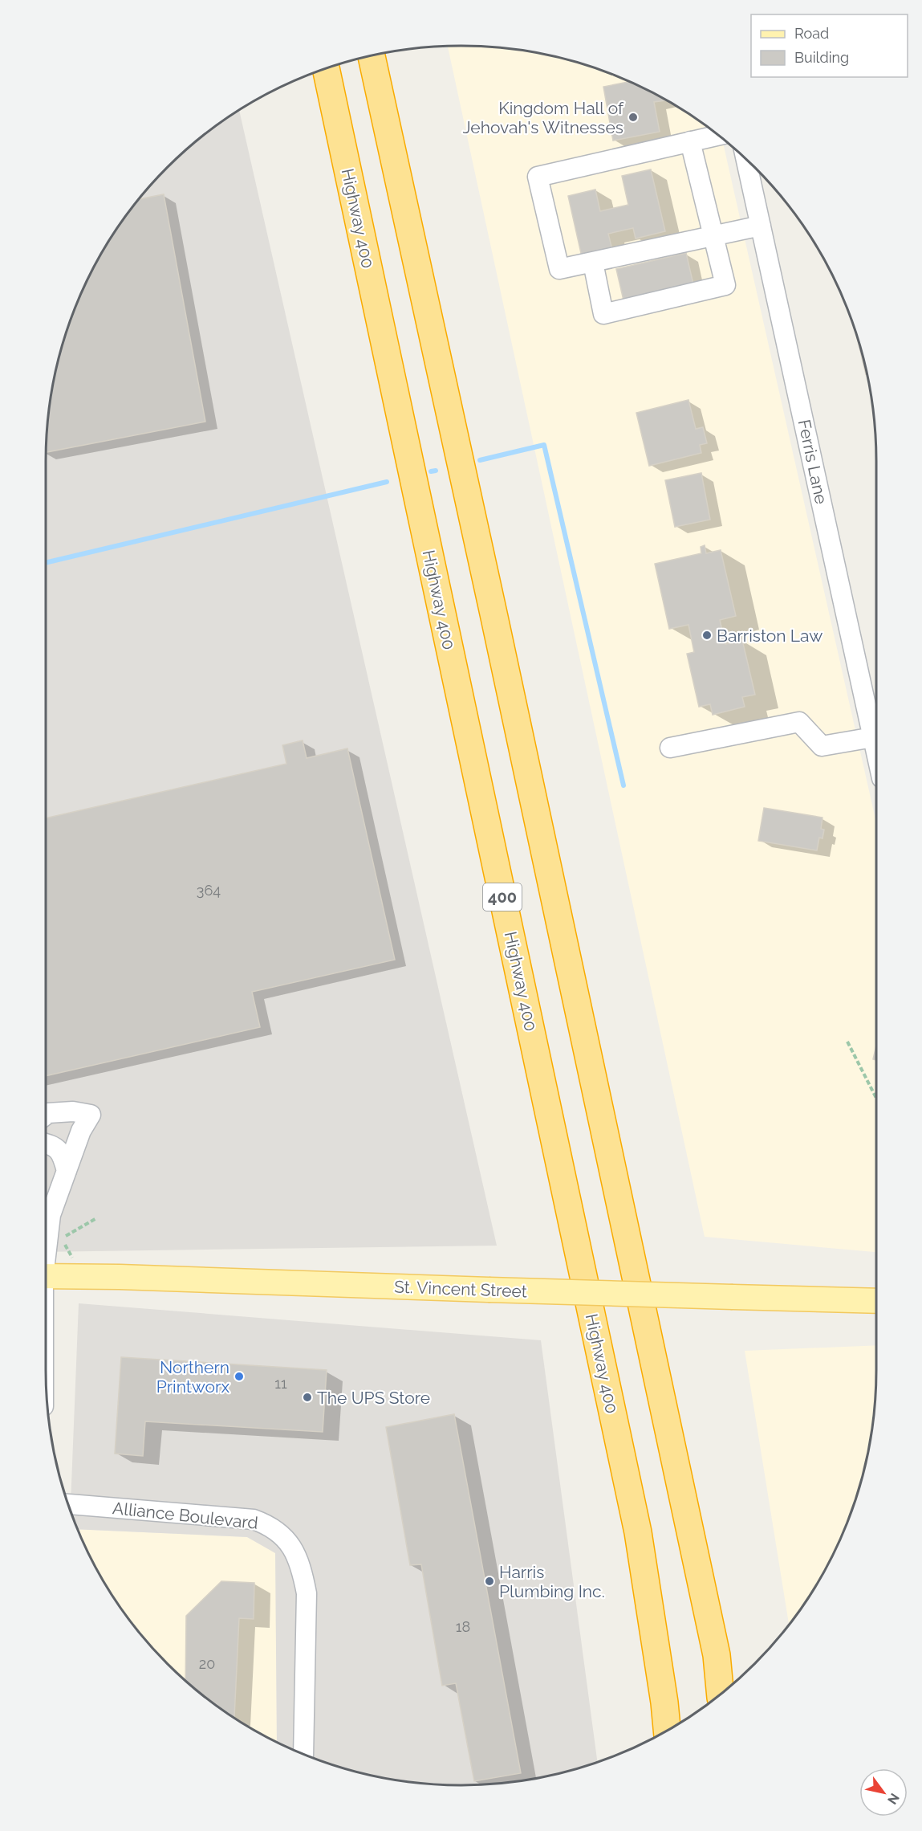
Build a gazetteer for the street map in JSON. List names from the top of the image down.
{
  "streets": {
    "highway": ["Highway 400", "400"],
    "main road": ["St. Vincent Street"],
    "street": ["Ferris Lane", "Alliance Boulevard"]
  },
  "places": [
    "Kingdom Hall of Jehovah's Witnesses",
    "Barriston Law",
    "Northern Printworx",
    "The UPS Store",
    "Harris Plumbing Inc."
  ],
  "house_numbers": [
    "364",
    "11",
    "18",
    "20"
  ],
  "legend": ["Road", "Building"],
  "north": "bottom right"
}
